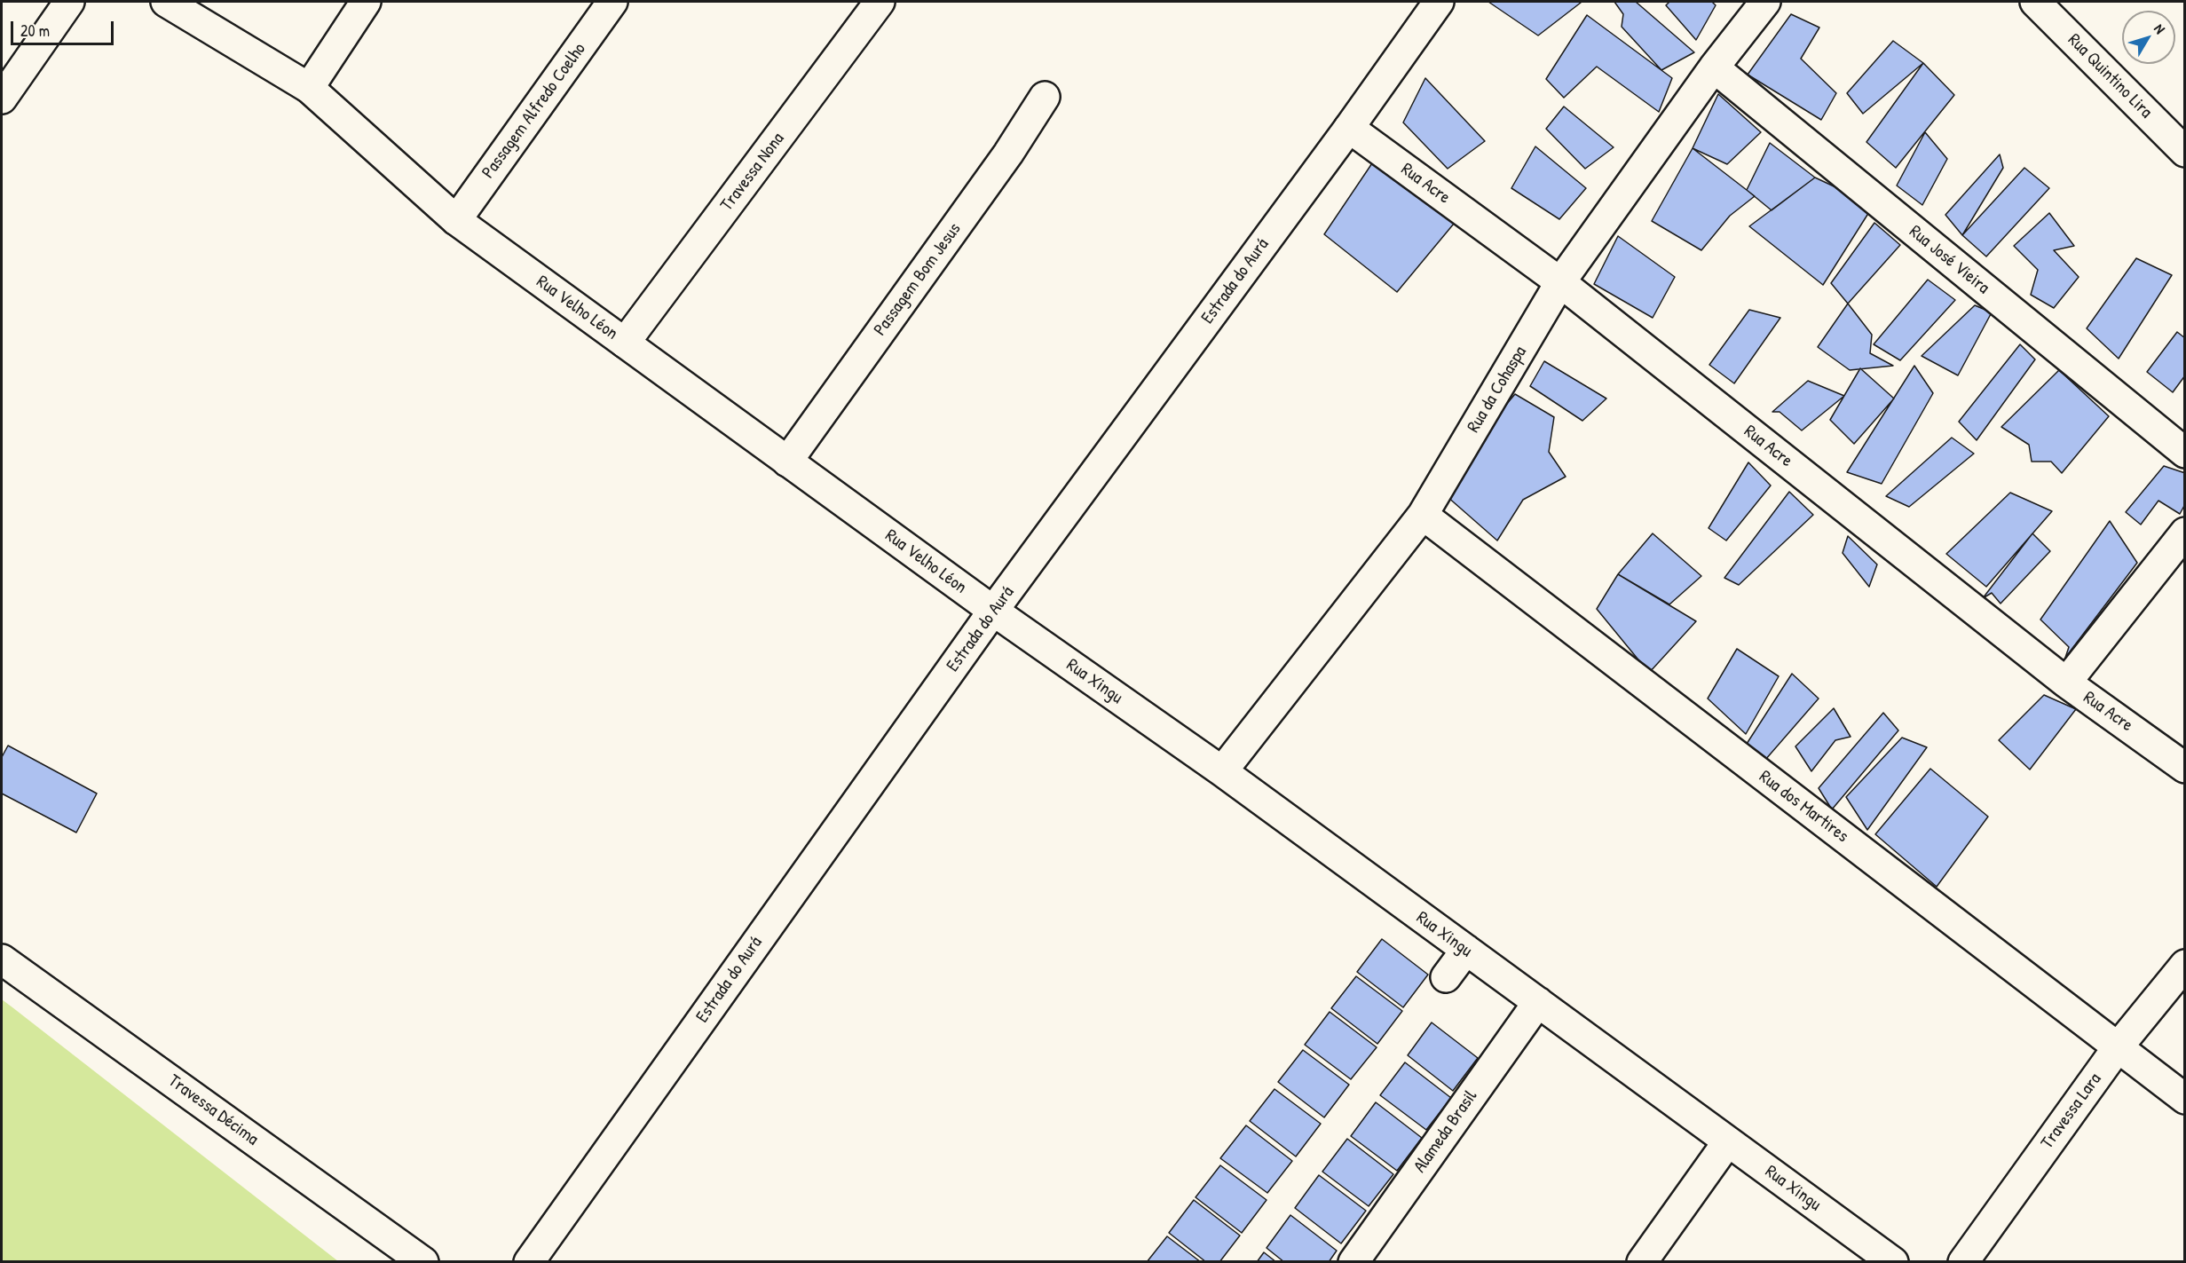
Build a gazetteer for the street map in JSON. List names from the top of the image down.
{
  "streets": {
    "street": [
      "Rua Quintino Lira",
      "Passagem Alfredo Coelho",
      "Travessa Nona",
      "Rua Acre",
      "Rua José Vieira",
      "Passagem Bom Jesus",
      "Estrada do Aurá",
      "Rua Velho Léon",
      "Rua da Cohaspa",
      "Rua Xingu",
      "Rua dos Martires",
      "Travessa Décima",
      "Travessa Lara",
      "Alameda Brasil"
    ]
  },
  "crossings": [
    ["Passagem Alfredo Coelho", "Rua Velho Léon"],
    ["Travessa Nona", "Rua Velho Léon"],
    ["Rua Acre", "Estrada do Aurá"],
    ["Rua Acre", "Rua da Cohaspa"],
    ["Rua José Vieira", "Rua da Cohaspa"],
    ["Passagem Bom Jesus", "Rua Velho Léon"],
    ["Estrada do Aurá", "Rua Velho Léon"],
    ["Estrada do Aurá", "Rua Xingu"],
    ["Rua Velho Léon", "Rua Xingu"],
    ["Rua da Cohaspa", "Rua Xingu"],
    ["Rua da Cohaspa", "Rua dos Martires"],
    ["Rua Xingu", "Alameda Brasil"],
    ["Rua dos Martires", "Travessa Lara"]
  ],
  "scale_bar": "20 m",
  "north": "top right"
}
